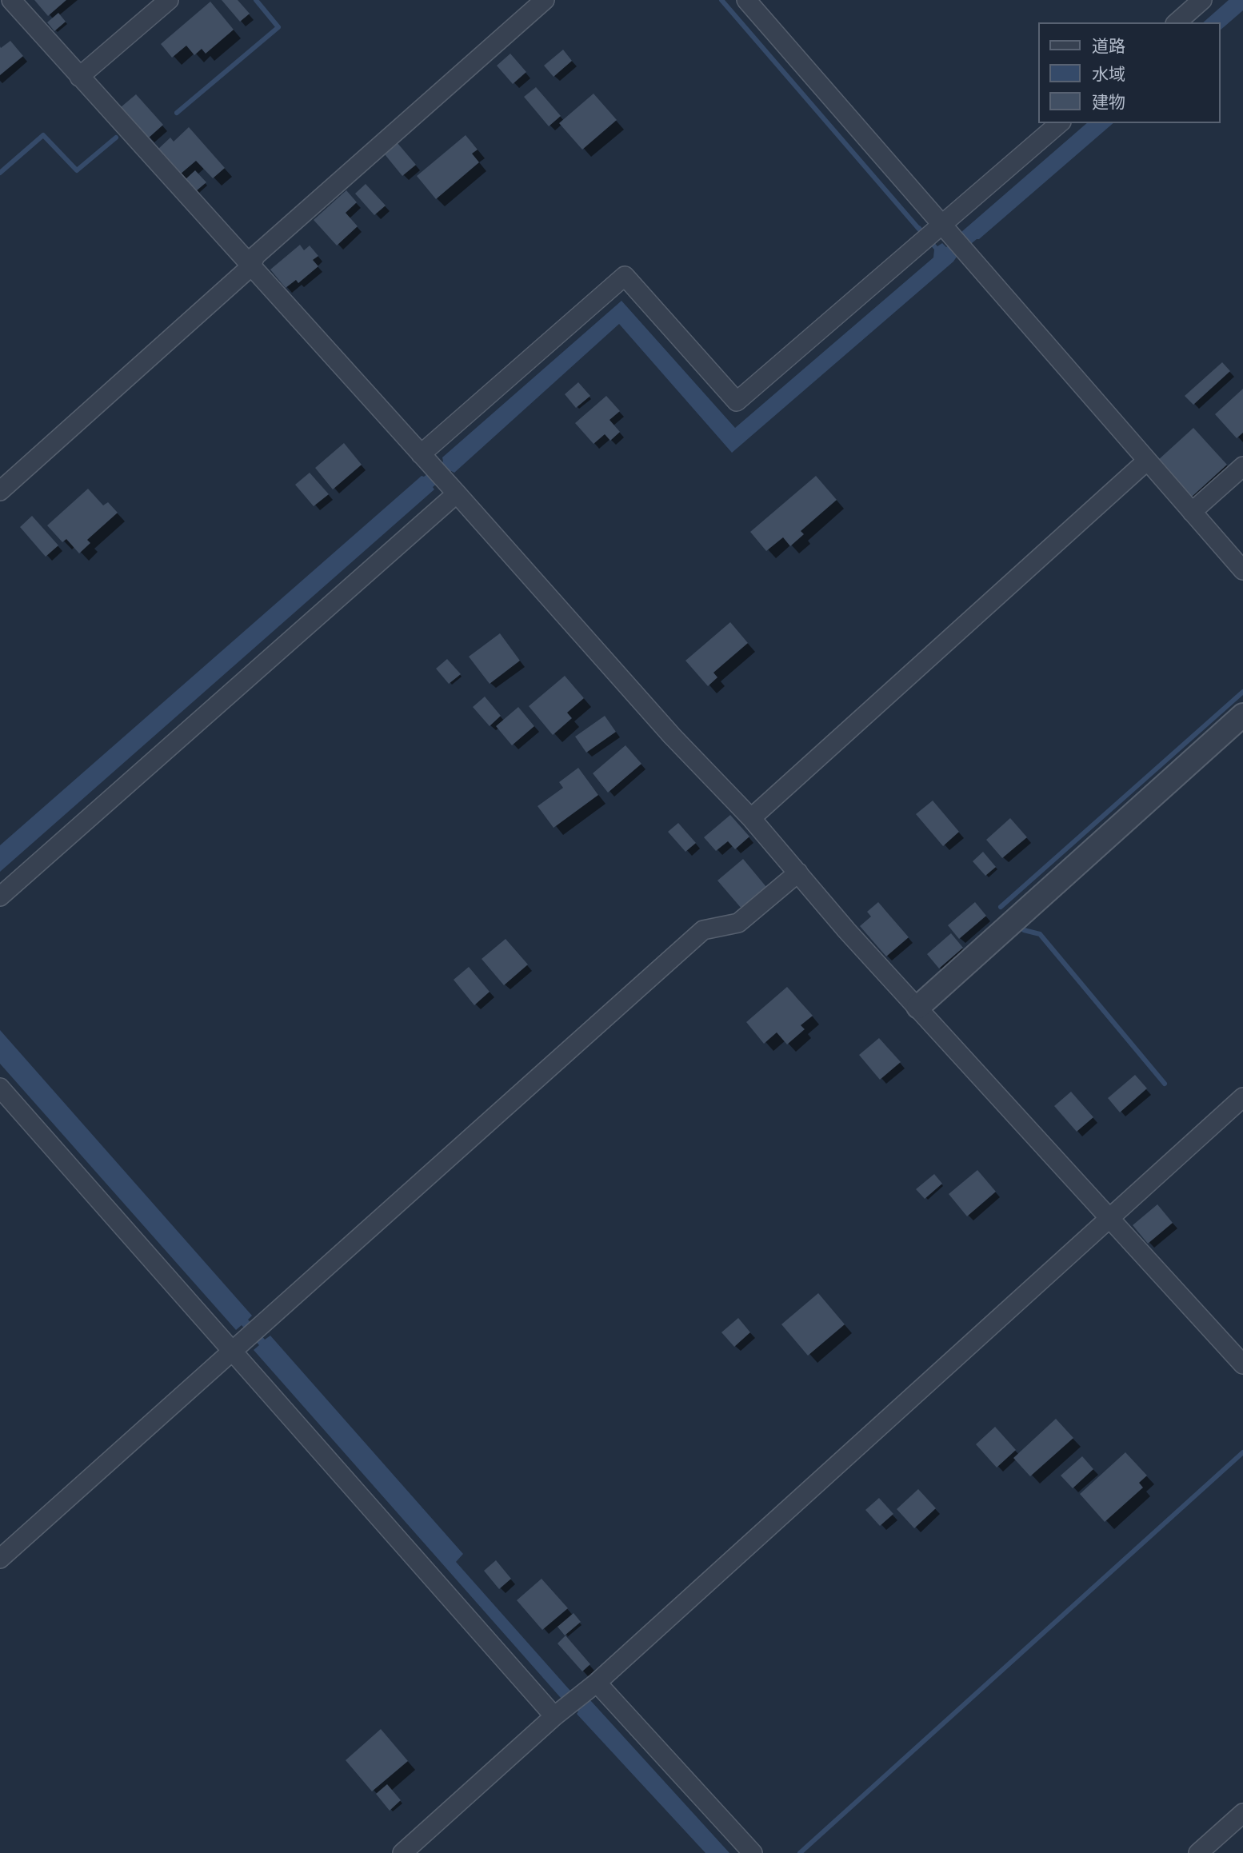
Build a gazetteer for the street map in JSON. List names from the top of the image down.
{
  "legend": ["道路", "水域", "建物"]
}
